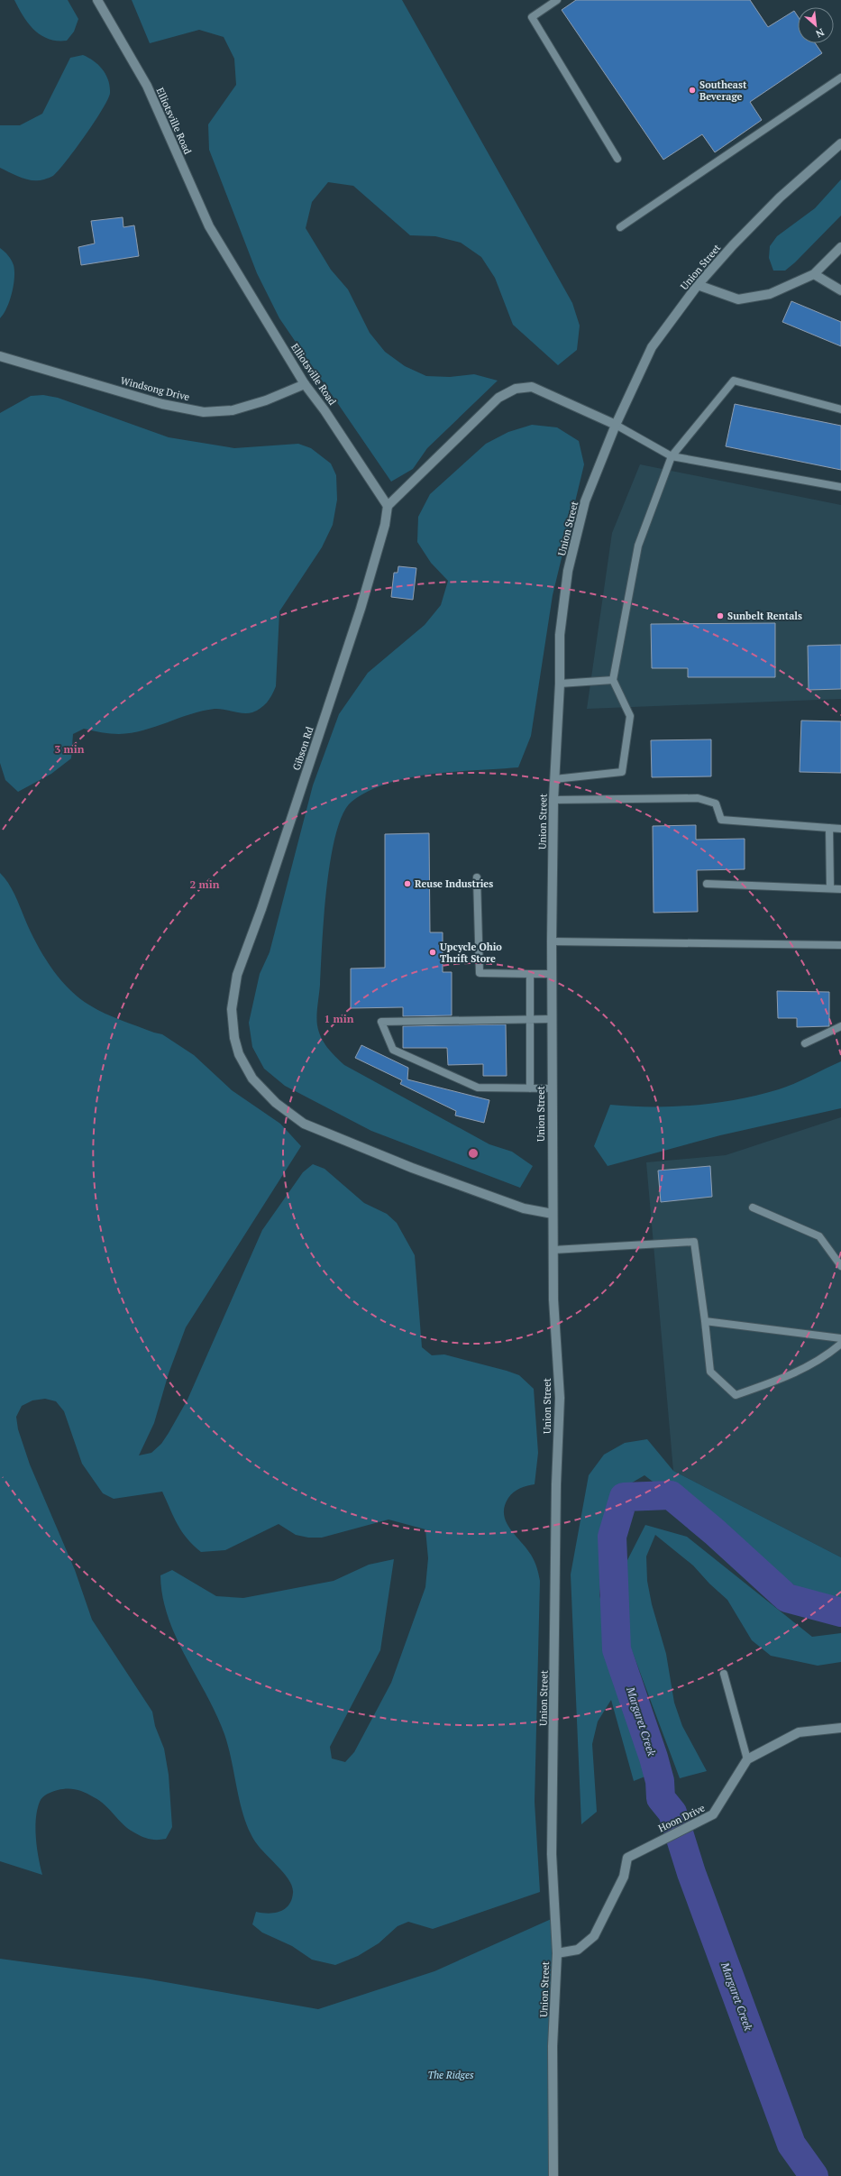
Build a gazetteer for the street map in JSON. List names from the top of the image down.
{
  "streets": {
    "street": [
      "Elliotsville Road",
      "Union Street",
      "Windsong Drive",
      "Gibson Rd",
      "Hoon Drive"
    ]
  },
  "crossings": [
    ["Elliotsville Road", "Windsong Drive"],
    ["Elliotsville Road", "Gibson Rd"],
    ["Union Street", "Gibson Rd"],
    ["Union Street", "Hoon Drive"]
  ],
  "water": ["Margaret Creek"],
  "parks": ["The Ridges"],
  "places": [
    "Southeast Beverage",
    "Sunbelt Rentals",
    "Reuse Industries",
    "Upcycle Ohio Thrift Store"
  ],
  "north": "bottom right",
  "rings": ["3 min", "2 min", "1 min"]
}
